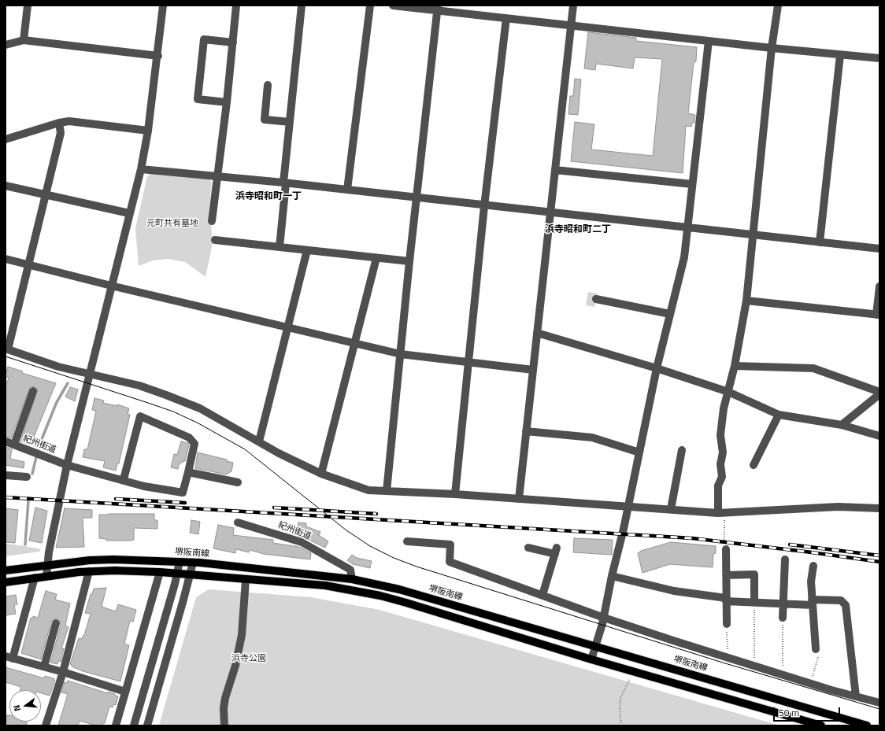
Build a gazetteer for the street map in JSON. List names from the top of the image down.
{
  "streets": {
    "main road": ["堺阪南線"],
    "street": ["紀州街道"]
  },
  "crossings": [
    ["紀州街道", "堺阪南線"]
  ],
  "districts": ["浜寺昭和町一丁", "浜寺昭和町二丁"],
  "parks": ["元町共有墓地", "浜寺公園"],
  "scale_bar": "50 m",
  "north": "left"
}
